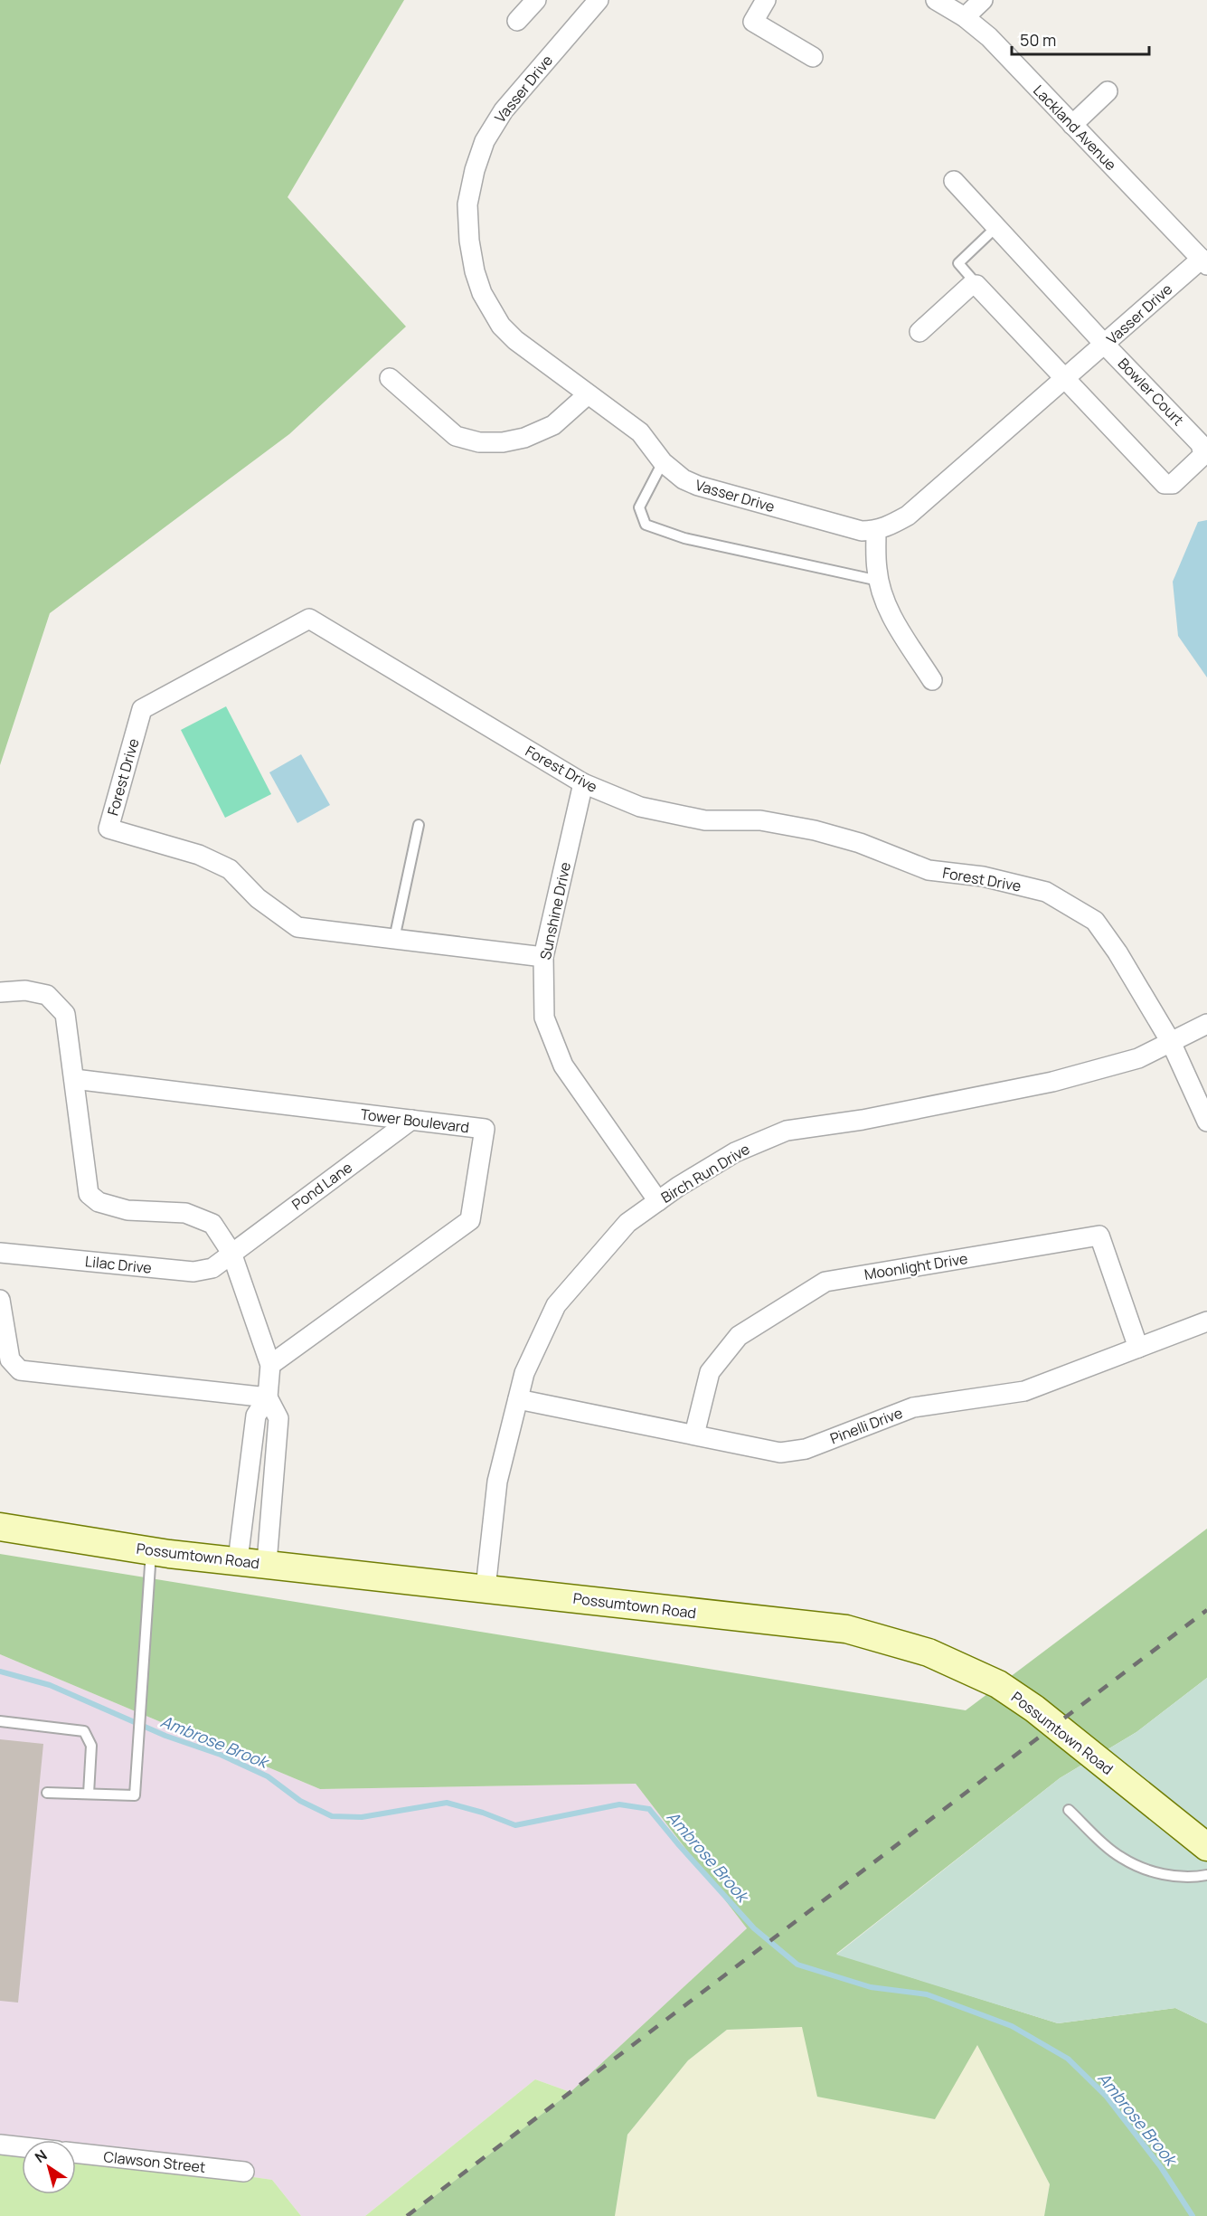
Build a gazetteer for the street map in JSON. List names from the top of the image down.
{
  "streets": {
    "main road": ["Possumtown Road"],
    "street": [
      "Vasser Drive",
      "Lackland Avenue",
      "Bowler Court",
      "Forest Drive",
      "Sunshine Drive",
      "Tower Boulevard",
      "Birch Run Drive",
      "Pond Lane",
      "Lilac Drive",
      "Moonlight Drive",
      "Pinelli Drive",
      "Clawson Street"
    ]
  },
  "crossings": [
    ["Vasser Drive", "Lackland Avenue"],
    ["Vasser Drive", "Bowler Court"],
    ["Forest Drive", "Sunshine Drive"],
    ["Forest Drive", "Birch Run Drive"],
    ["Sunshine Drive", "Birch Run Drive"],
    ["Tower Boulevard", "Pond Lane"],
    ["Birch Run Drive", "Pinelli Drive"],
    ["Birch Run Drive", "Possumtown Road"],
    ["Pond Lane", "Lilac Drive"],
    ["Moonlight Drive", "Pinelli Drive"]
  ],
  "water": ["Ambrose Brook"],
  "scale_bar": "50 m",
  "north": "top left"
}
